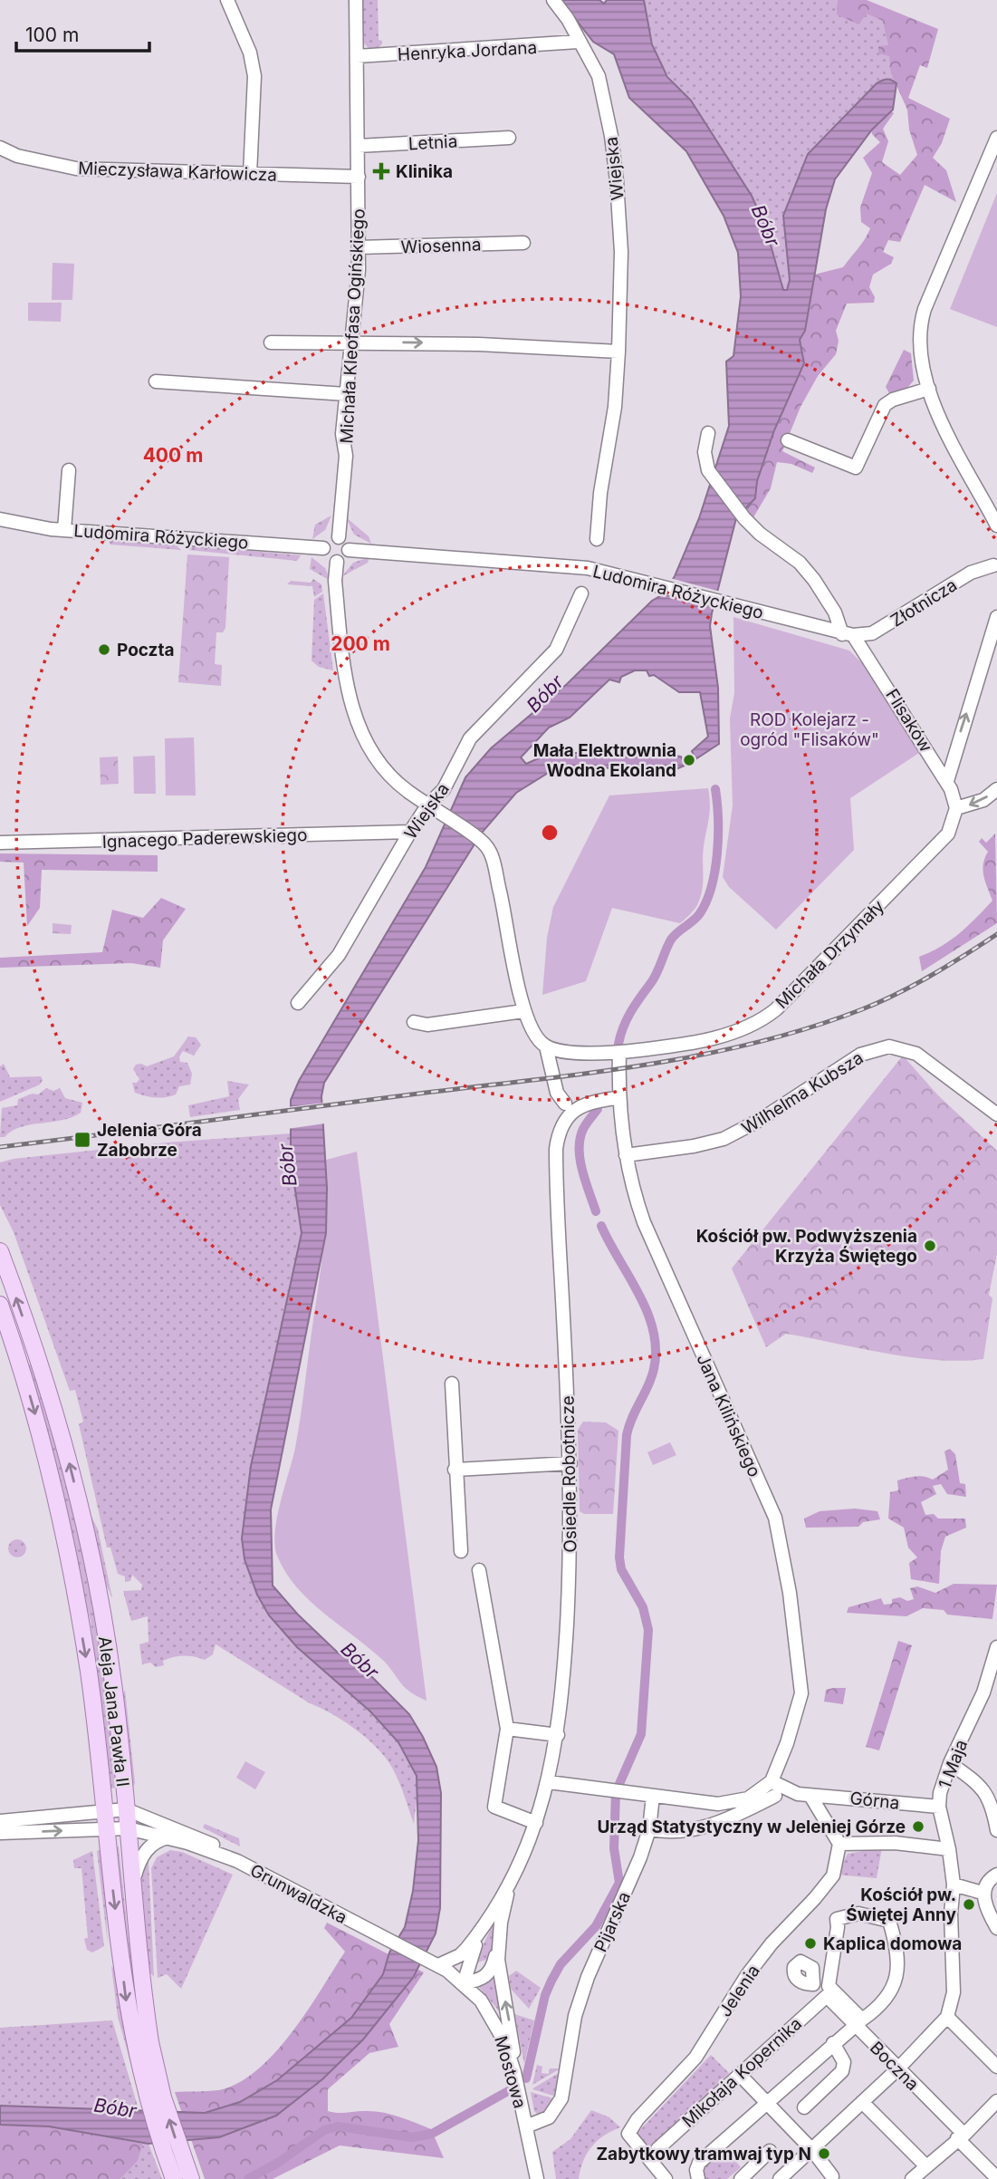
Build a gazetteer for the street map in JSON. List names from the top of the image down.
{
  "streets": {
    "main road": ["Aleja Jana Pawła II"],
    "street": [
      "Henryka Jordana",
      "Letnia",
      "Wiejska",
      "Mieczysława Karłowicza",
      "Wiosenna",
      "Michała Kleofasa Ogińskiego",
      "Ludomira Różyckiego",
      "Złotnicza",
      "Flisaków",
      "Ignacego Paderewskiego",
      "Michała Drzymały",
      "Wilhelma Kubsza",
      "Jana Kilińskiego",
      "Osiedle Robotnicze",
      "1 Maja",
      "Górna",
      "Grunwaldzka",
      "Pijarska",
      "Jelenia",
      "Boczna",
      "Mostowa",
      "Mikołaja Kopernika"
    ]
  },
  "crossings": [
    ["Henryka Jordana", "Wiejska"],
    ["Henryka Jordana", "Michała Kleofasa Ogińskiego"],
    ["Letnia", "Michała Kleofasa Ogińskiego"],
    ["Wiejska", "Ignacego Paderewskiego"],
    ["Mieczysława Karłowicza", "Michała Kleofasa Ogińskiego"],
    ["Wiosenna", "Michała Kleofasa Ogińskiego"],
    ["Michała Kleofasa Ogińskiego", "Ludomira Różyckiego"],
    ["Ludomira Różyckiego", "Złotnicza"],
    ["Ludomira Różyckiego", "Flisaków"],
    ["Złotnicza", "Flisaków"],
    ["Flisaków", "Michała Drzymały"],
    ["Michała Drzymały", "Jana Kilińskiego"],
    ["Wilhelma Kubsza", "Jana Kilińskiego"],
    ["Jana Kilińskiego", "Osiedle Robotnicze"],
    ["Osiedle Robotnicze", "Mostowa"],
    ["Aleja Jana Pawła II", "Grunwaldzka"],
    ["1 Maja", "Górna"],
    ["Grunwaldzka", "Mostowa"],
    ["Pijarska", "Mostowa"],
    ["Boczna", "Mikołaja Kopernika"]
  ],
  "water": ["Bóbr"],
  "parks": ["ROD Kolejarz - ogród \"Flisaków\""],
  "places": {
    "health": ["Klinika"],
    "other": [
      "Poczta",
      "Mała Elektrownia Wodna Ekoland",
      "Kościół pw. Podwyższenia Krzyża Świętego",
      "Urząd Statystyczny w Jeleniej Górze",
      "Kościół pw. Świętej Anny",
      "Kaplica domowa",
      "Zabytkowy tramwaj typ N"
    ],
    "transit": ["Jelenia Góra Zabobrze"]
  },
  "scale_bar": "100 m",
  "rings": ["400 m", "200 m"]
}
